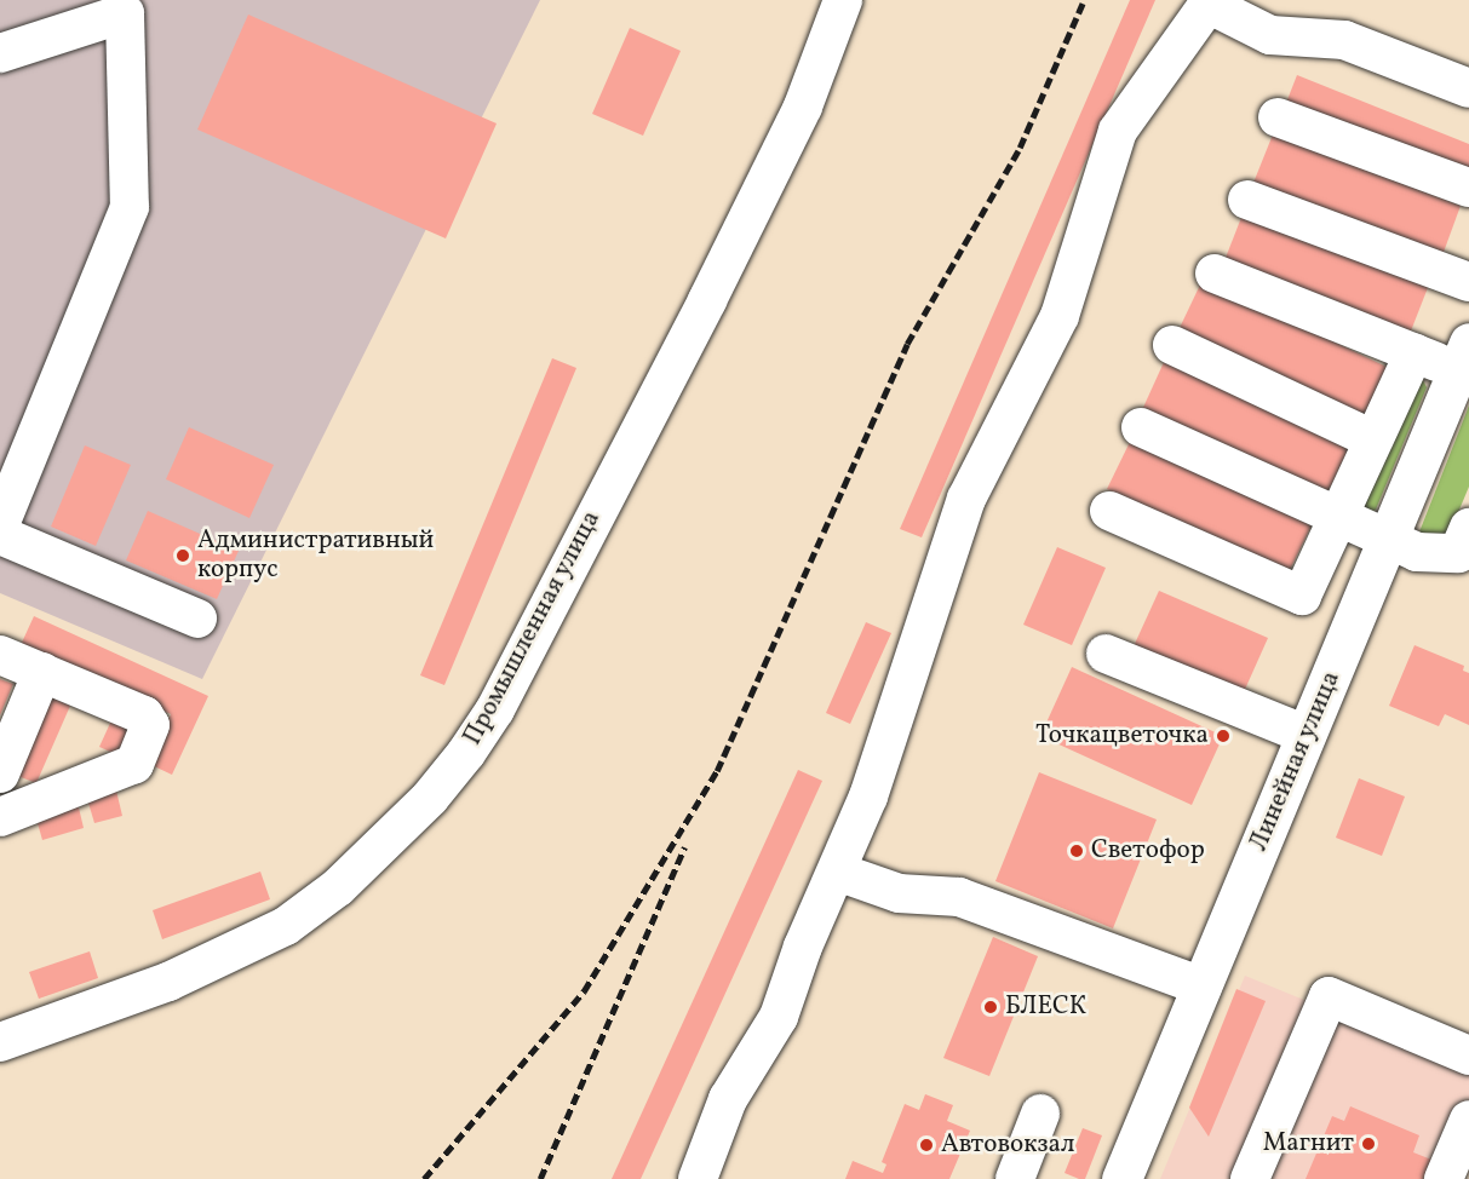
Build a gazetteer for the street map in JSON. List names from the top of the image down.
{
  "streets": {
    "main road": ["Линейная улица"],
    "street": ["Промышленная улица"]
  },
  "places": [
    "Административный корпус",
    "Точкацветочка",
    "Светофор",
    "БЛЕСК",
    "Магнит",
    "Автовокзал"
  ]
}
